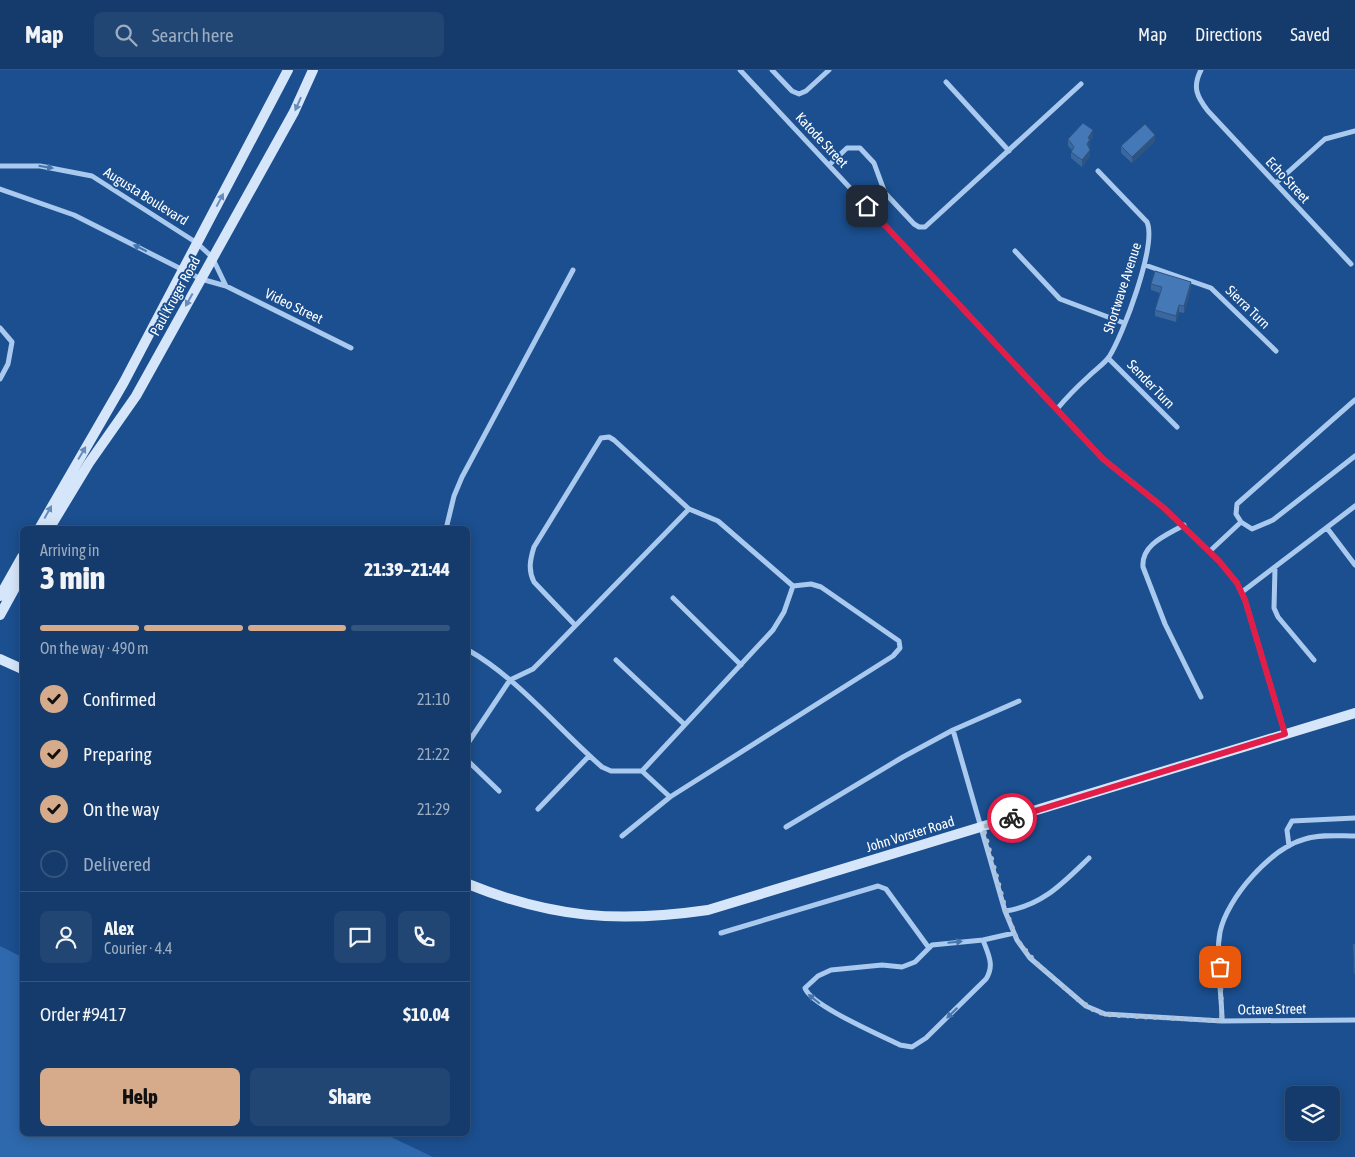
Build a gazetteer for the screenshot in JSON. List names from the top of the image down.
{
  "streets": {
    "street": [
      "Katode Street",
      "Echo Street",
      "Augusta Boulevard",
      "Shortwave Avenue",
      "Paul Kruger Road",
      "Video Street",
      "Sierra Turn",
      "Sender Turn",
      "John Vorster Road",
      "Octave Street"
    ]
  },
  "crossings": [
    ["Katode Street", "Shortwave Avenue"],
    ["Katode Street", "John Vorster Road"],
    ["Augusta Boulevard", "Paul Kruger Road"],
    ["Shortwave Avenue", "Sierra Turn"],
    ["Shortwave Avenue", "Sender Turn"],
    ["Paul Kruger Road", "Video Street"],
    ["John Vorster Road", "Octave Street"]
  ],
  "page": {
    "header": "Map",
    "search": "Search here",
    "nav": ["Map", "Directions", "Saved"],
    "heading": ["3 min", "Arriving in", "21:39–21:44"],
    "panel": [
      "Alex",
      "Courier · 4.4",
      "Order #9417",
      "$10.04"
    ],
    "bar": "On the way · 490 m",
    "list": [
      ["Confirmed", "21:10"],
      ["Preparing", "21:22"],
      ["On the way", "21:29"],
      "Delivered"
    ],
    "buttons": ["Help", "Share"]
  }
}
